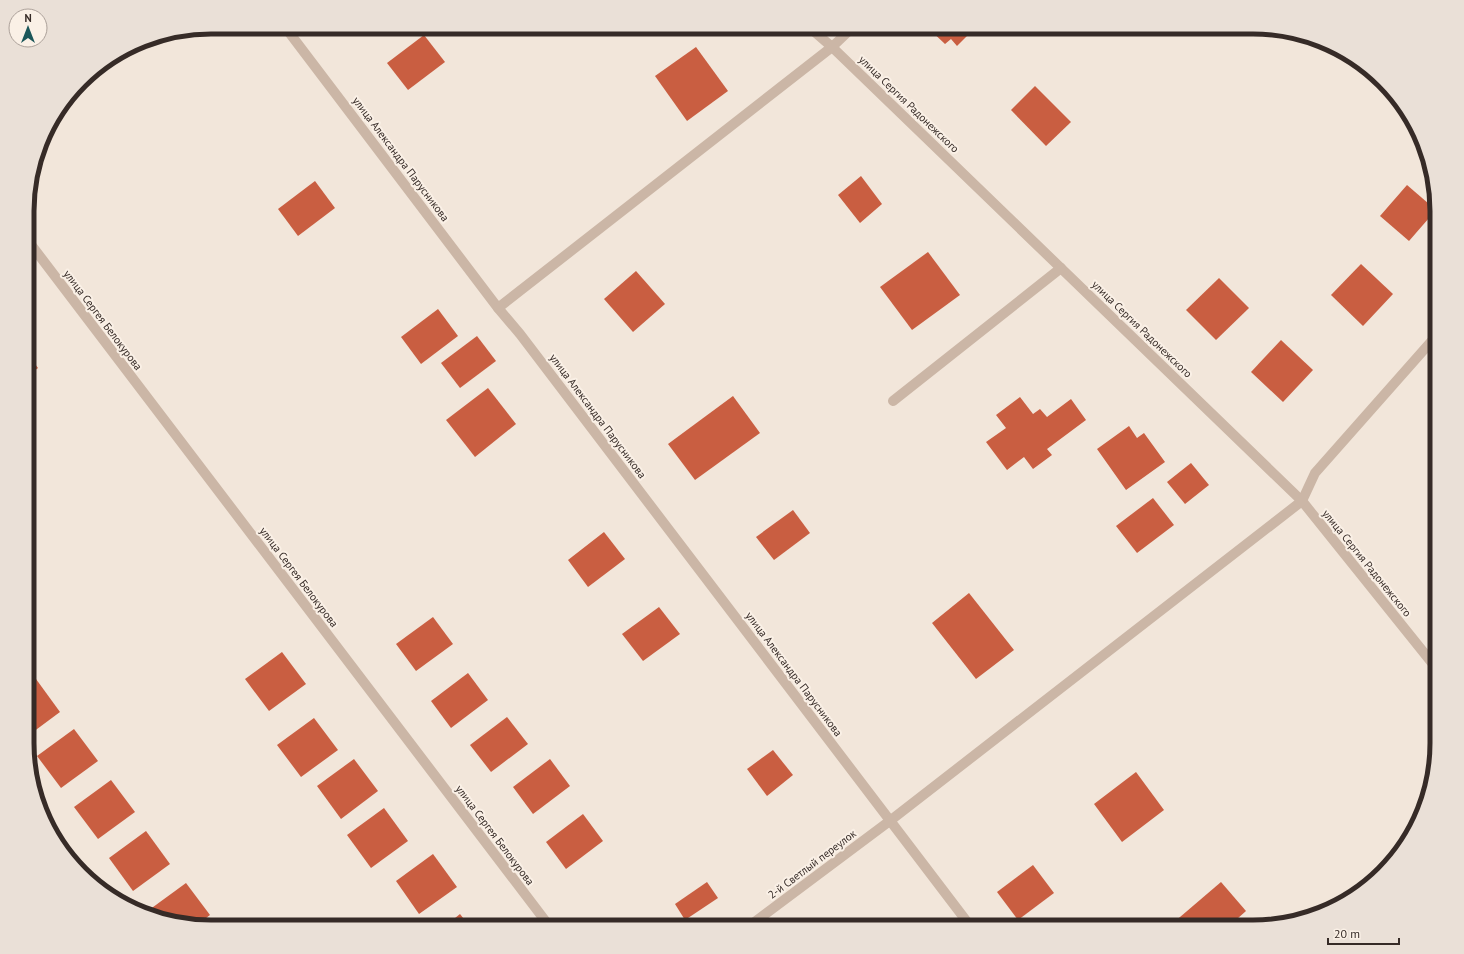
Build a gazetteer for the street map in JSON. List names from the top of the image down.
{
  "streets": {
    "street": [
      "улица Сергия Радонежского",
      "улица Александра Парусникова",
      "улица Сергея Белокурова",
      "2-й Светлый переулок"
    ]
  },
  "crossings": [
    ["улица Сергия Радонежского", "2-й Светлый переулок"],
    ["улица Александра Парусникова", "2-й Светлый переулок"]
  ],
  "scale_bar": "20 m",
  "north": "top"
}
